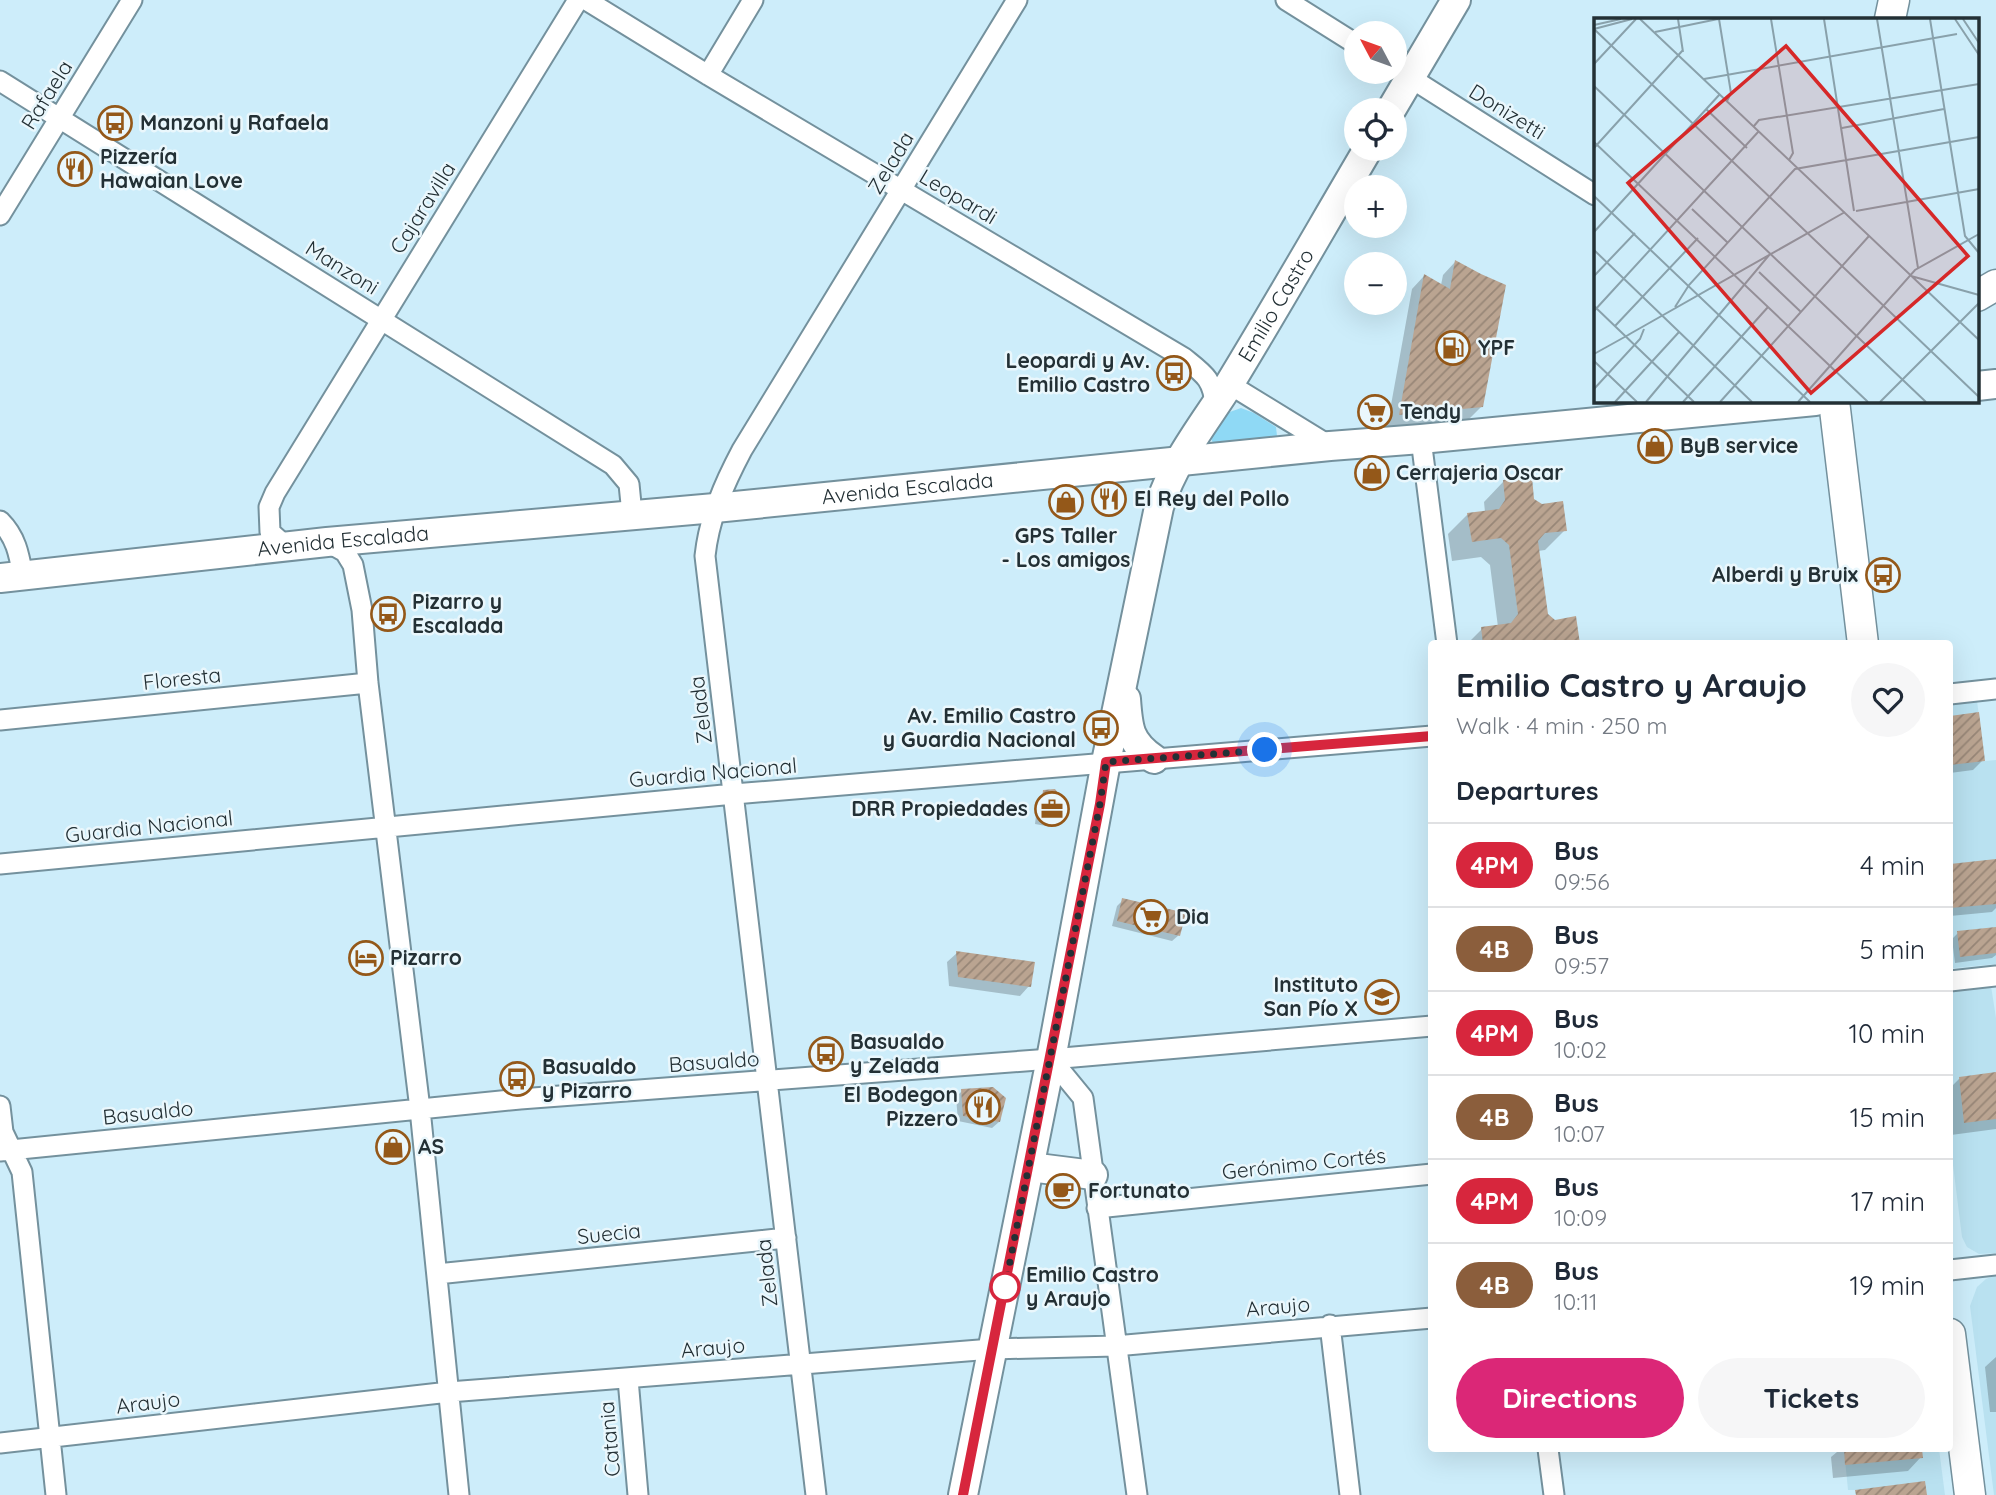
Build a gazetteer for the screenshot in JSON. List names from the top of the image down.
{
  "streets": {
    "street": [
      "Rafaela",
      "Donizetti",
      "Zelada",
      "Leopardi",
      "Cajaravilla",
      "Manzoni",
      "Emilio Castro",
      "Avenida Escalada",
      "Floresta",
      "Guardia Nacional",
      "Basualdo",
      "Gerónimo Cortés",
      "Suecia",
      "Araujo",
      "Catania"
    ]
  },
  "crossings": [
    ["Rafaela", "Manzoni"],
    ["Zelada", "Leopardi"],
    ["Zelada", "Avenida Escalada"],
    ["Zelada", "Guardia Nacional"],
    ["Zelada", "Basualdo"],
    ["Zelada", "Suecia"],
    ["Zelada", "Araujo"],
    ["Leopardi", "Emilio Castro"],
    ["Cajaravilla", "Manzoni"],
    ["Cajaravilla", "Avenida Escalada"],
    ["Manzoni", "Avenida Escalada"],
    ["Emilio Castro", "Avenida Escalada"],
    ["Emilio Castro", "Guardia Nacional"],
    ["Emilio Castro", "Basualdo"],
    ["Emilio Castro", "Araujo"],
    ["Araujo", "Catania"]
  ],
  "places": {
    "bus stop": [
      "Manzoni y Rafaela",
      "Leopardi y Av. Emilio Castro",
      "Alberdi y Bruix",
      "Pizarro y Escalada",
      "Av. Emilio Castro y Guardia Nacional",
      "Basualdo y Zelada",
      "Basualdo y Pizarro"
    ],
    "restaurant": ["Pizzería Hawaian Love", "El Rey del Pollo", "El Bodegon Pizzero"],
    "fuel station": ["YPF"],
    "supermarket": ["Tendy", "Dia"],
    "shop": [
      "ByB service",
      "Cerrajeria Oscar",
      "GPS Taller - Los amigos",
      "AS"
    ],
    "office": ["DRR Propiedades"],
    "hotel": ["Pizarro"],
    "school or university": ["Instituto San Pío X"],
    "cafe": ["Fortunato"],
    "other": ["Emilio Castro y Araujo"]
  },
  "lines": ["bus line 4PM"],
  "north": "top left",
  "page": {
    "map_buttons": ["+", "−"],
    "heading": [
      ["Emilio Castro y Araujo", "Walk · 4 min · 250 m"],
      "Departures"
    ],
    "list": [
      {
        "mark": "4PM",
        "name": "Bus",
        "note": "09:56",
        "value": "4 min"
      },
      {
        "mark": "4B",
        "name": "Bus",
        "note": "09:57",
        "value": "5 min"
      },
      {
        "mark": "4PM",
        "name": "Bus",
        "note": "10:02",
        "value": "10 min"
      },
      {
        "mark": "4B",
        "name": "Bus",
        "note": "10:07",
        "value": "15 min"
      },
      {
        "mark": "4PM",
        "name": "Bus",
        "note": "10:09",
        "value": "17 min"
      },
      {
        "mark": "4B",
        "name": "Bus",
        "note": "10:11",
        "value": "19 min"
      }
    ],
    "buttons": ["Directions", "Tickets"]
  }
}
